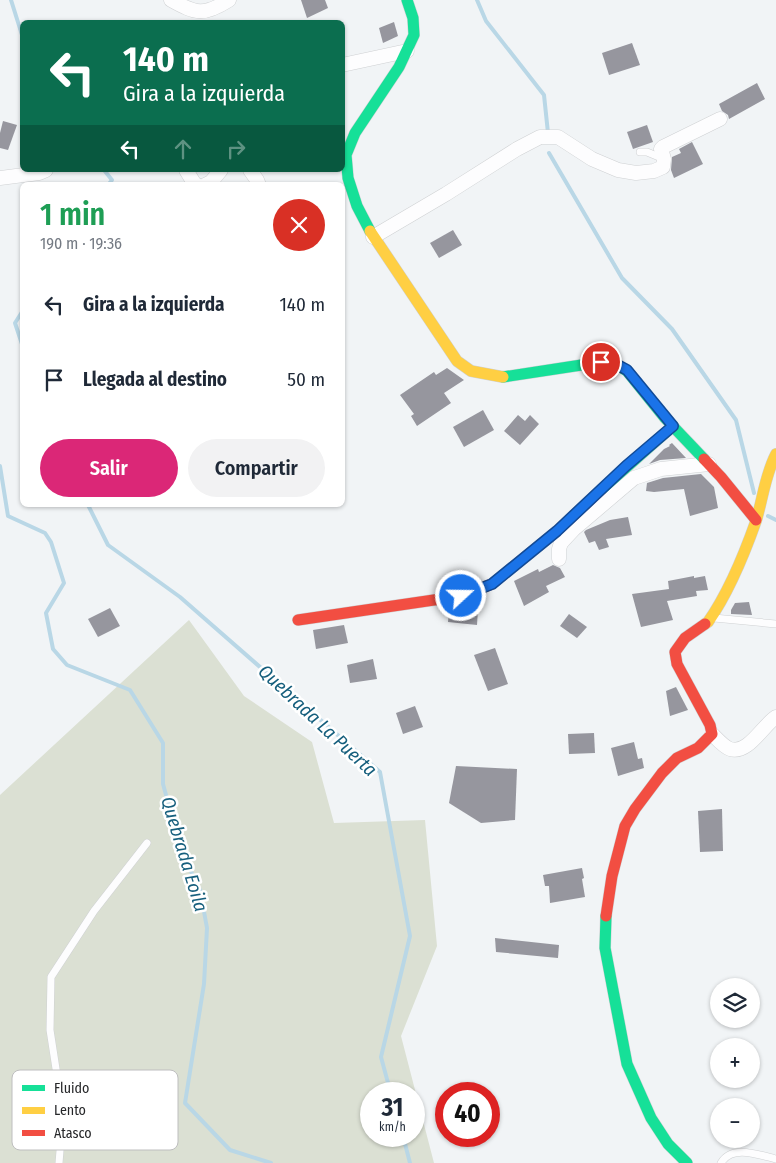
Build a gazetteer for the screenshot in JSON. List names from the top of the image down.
{
  "water": ["Quebrada La Puerta", "Quebrada Eoila"],
  "legend": ["Fluido", "Lento", "Atasco"],
  "page": {
    "turn": ["140 m", "Gira a la izquierda"],
    "heading": ["1 min", "190 m · 19:36"],
    "list": [
      {
        "name": "Gira a la izquierda",
        "value": "140 m"
      },
      {
        "name": "Llegada al destino",
        "value": "50 m"
      }
    ],
    "buttons": ["Salir", "Compartir"],
    "map_buttons": ["+", "−"],
    "speed": "31 km/h",
    "limit": "40"
  }
}
